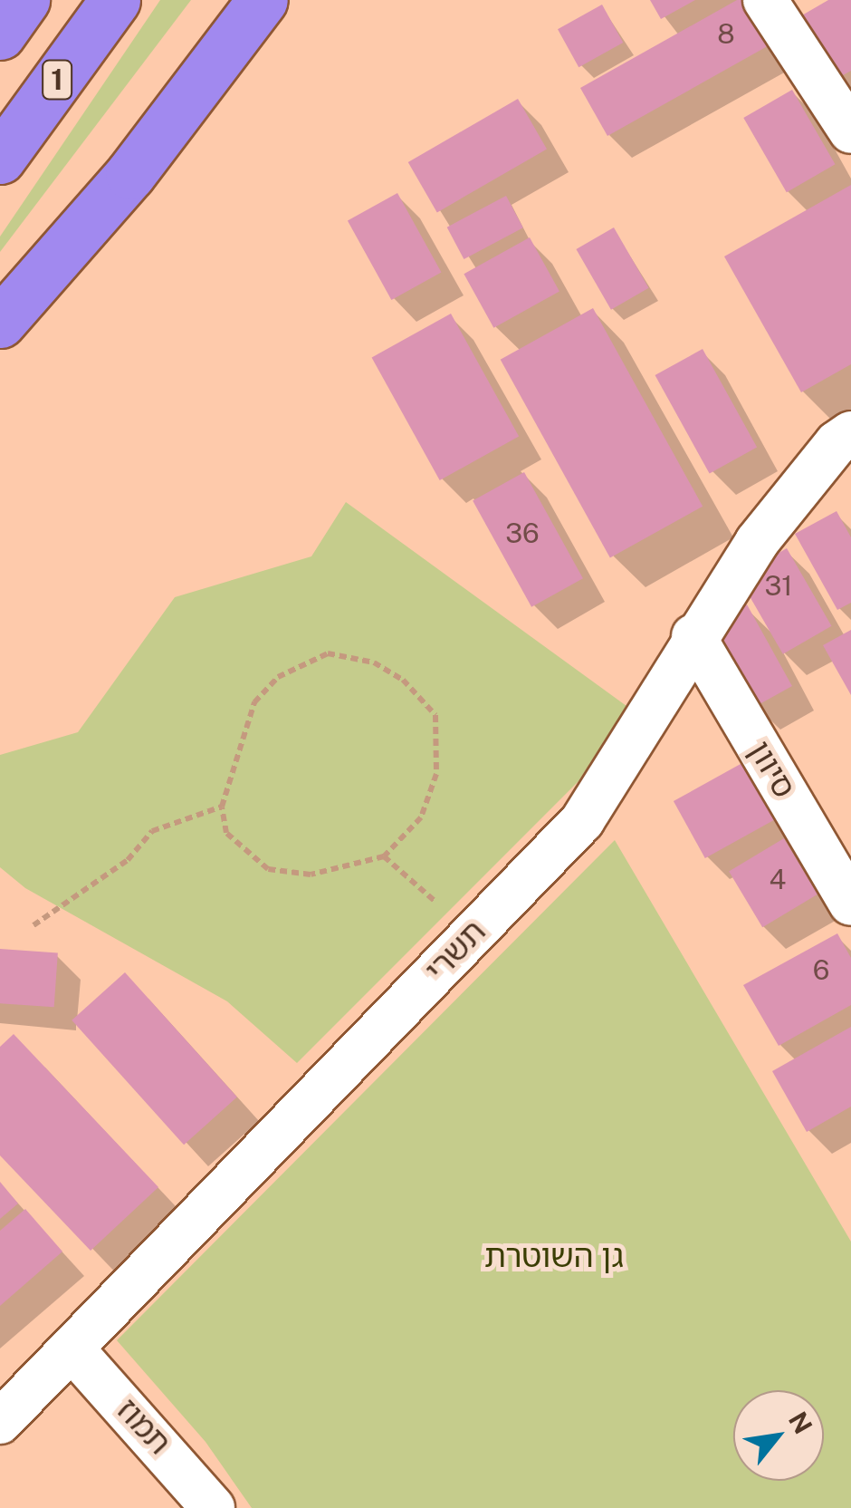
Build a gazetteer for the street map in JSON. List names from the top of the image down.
{
  "streets": {
    "highway": ["1"],
    "street": ["סיוון", "תשרי", "תמוז"]
  },
  "crossings": [
    ["סיוון", "תשרי"],
    ["תשרי", "תמוז"]
  ],
  "parks": ["גן השוטרת"],
  "house_numbers": [
    "8",
    "36",
    "31",
    "4",
    "6"
  ],
  "north": "top right"
}
